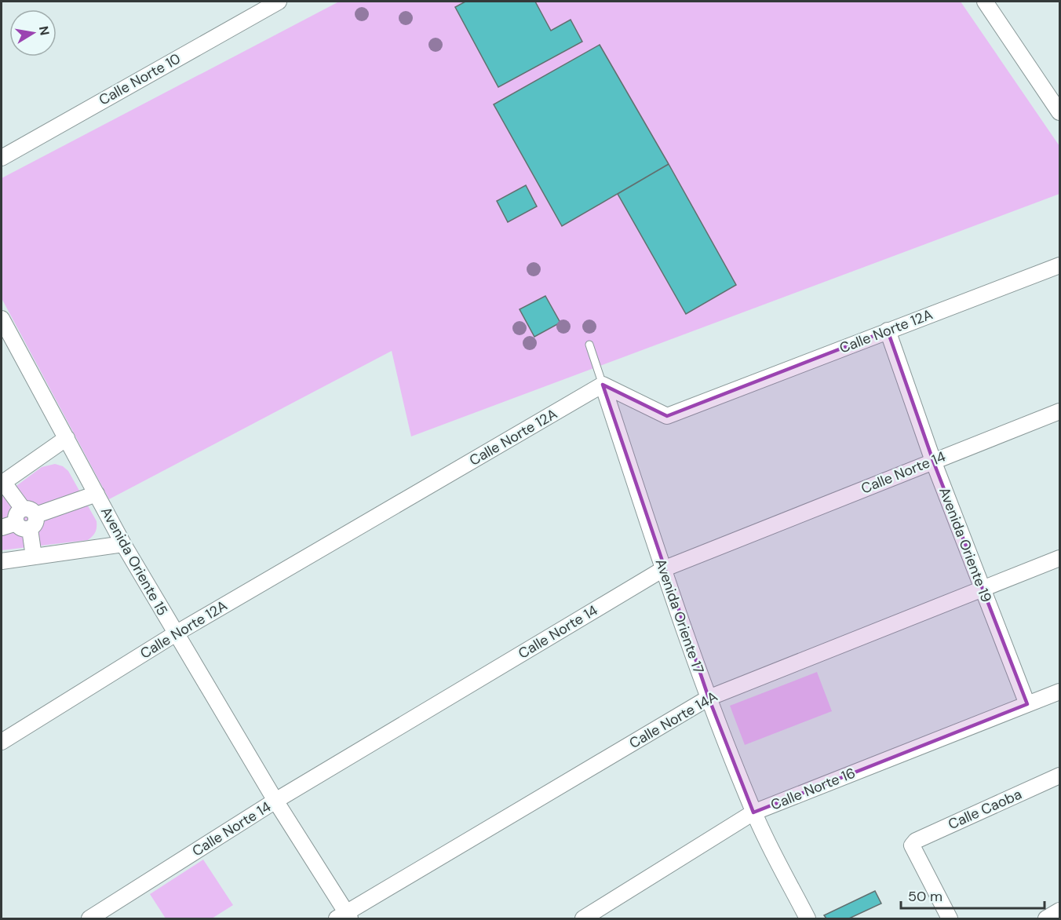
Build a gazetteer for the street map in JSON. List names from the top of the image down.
{
  "streets": {
    "street": [
      "Calle Norte 10",
      "Calle Norte 12A",
      "Calle Norte 14",
      "Avenida Oriente 19",
      "Avenida Oriente 15",
      "Avenida Oriente 17",
      "Calle Norte 14A",
      "Calle Norte 16",
      "Calle Caoba"
    ]
  },
  "crossings": [
    ["Calle Norte 12A", "Avenida Oriente 19"],
    ["Calle Norte 12A", "Avenida Oriente 15"],
    ["Calle Norte 12A", "Avenida Oriente 17"],
    ["Calle Norte 14", "Avenida Oriente 19"],
    ["Calle Norte 14", "Avenida Oriente 15"],
    ["Calle Norte 14", "Avenida Oriente 17"],
    ["Avenida Oriente 19", "Calle Norte 14A"],
    ["Avenida Oriente 19", "Calle Norte 16"],
    ["Avenida Oriente 15", "Calle Norte 14A"],
    ["Avenida Oriente 17", "Calle Norte 14A"],
    ["Avenida Oriente 17", "Calle Norte 16"]
  ],
  "scale_bar": "50 m",
  "north": "right"
}
